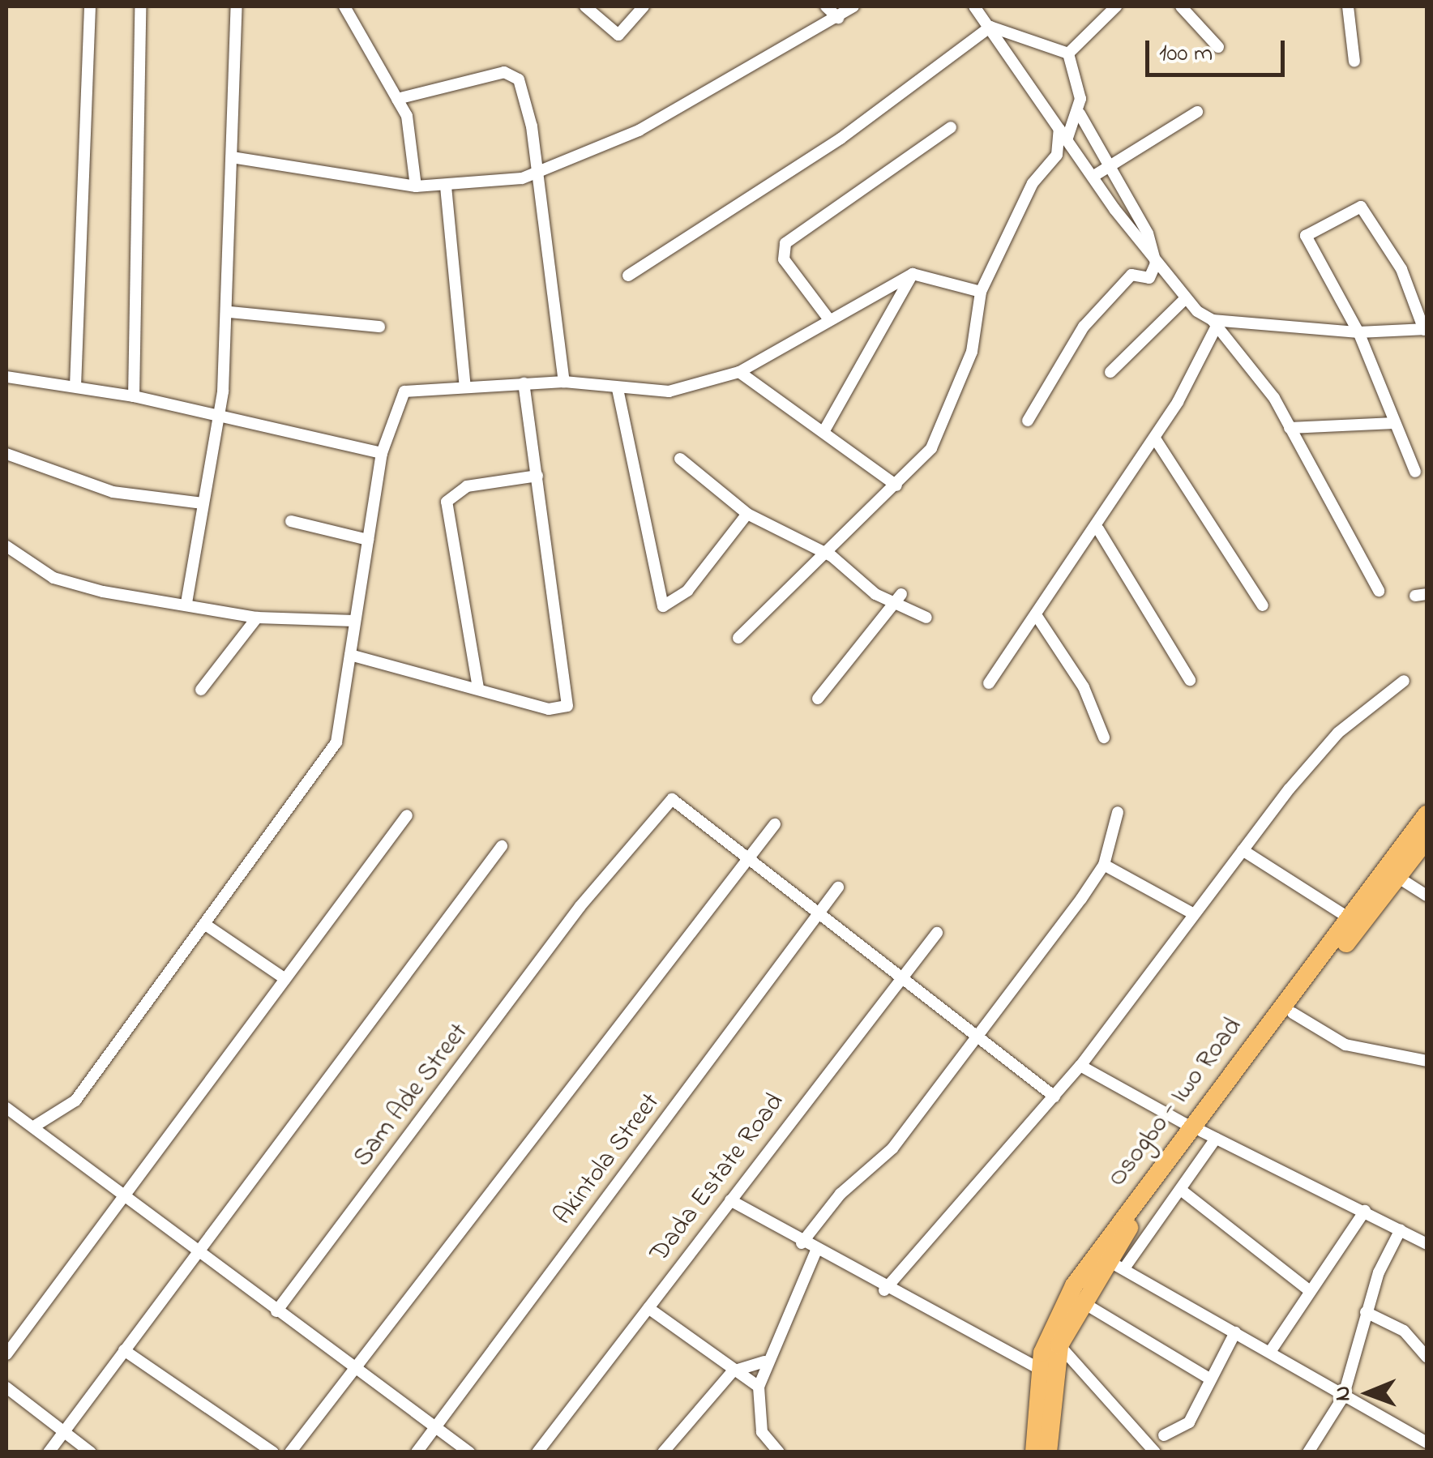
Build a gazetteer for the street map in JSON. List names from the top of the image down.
{
  "streets": {
    "main road": ["Osogbo - Iwo Road"],
    "street": ["Sam Ade Street", "Akintola Street", "Dada Estate Road"]
  },
  "scale_bar": "100 m",
  "north": "left"
}
